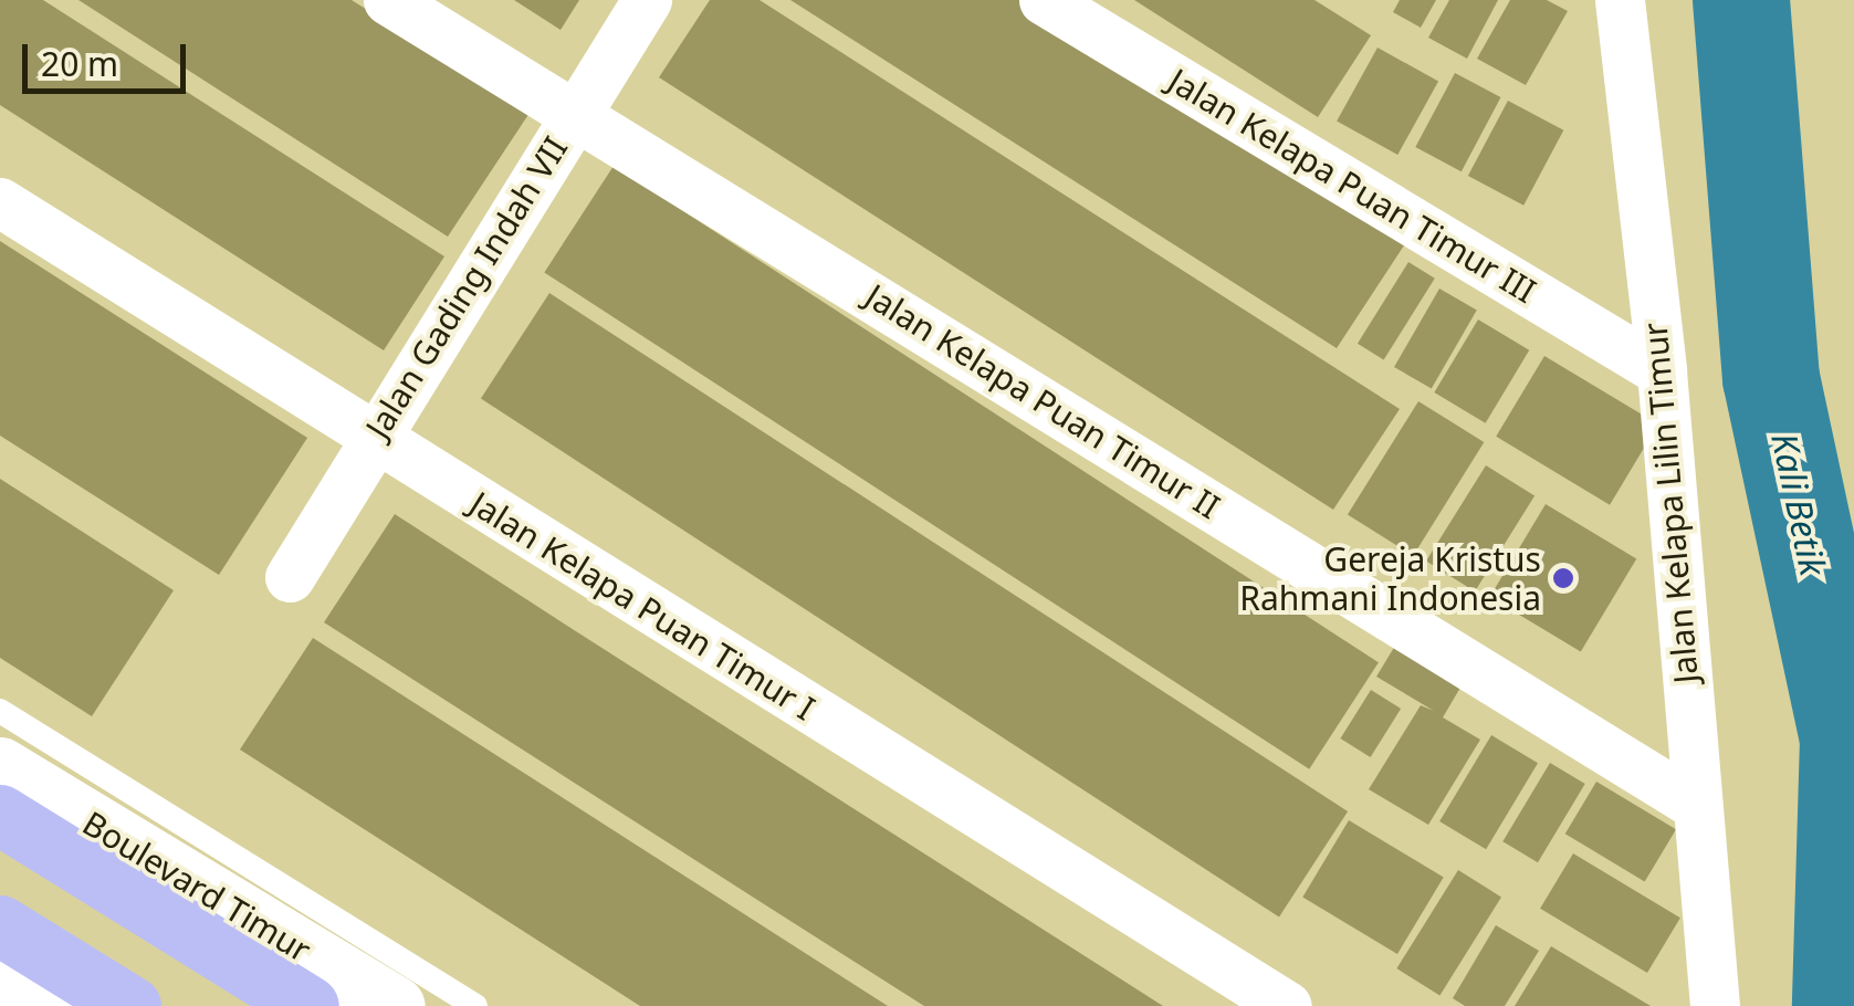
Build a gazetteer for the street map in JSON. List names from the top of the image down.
{
  "streets": {
    "main road": ["Boulevard Timur"],
    "street": [
      "Jalan Kelapa Puan Timur III",
      "Jalan Gading Indah VII",
      "Jalan Kelapa Puan Timur II",
      "Jalan Kelapa Lilin Timur",
      "Jalan Kelapa Puan Timur I"
    ]
  },
  "crossings": [
    ["Jalan Kelapa Puan Timur III", "Jalan Kelapa Lilin Timur"],
    ["Jalan Gading Indah VII", "Jalan Kelapa Puan Timur II"],
    ["Jalan Gading Indah VII", "Jalan Kelapa Puan Timur I"],
    ["Jalan Kelapa Puan Timur II", "Jalan Kelapa Lilin Timur"]
  ],
  "water": ["Kali Betik"],
  "places": ["Gereja Kristus Rahmani Indonesia"],
  "scale_bar": "20 m"
}
